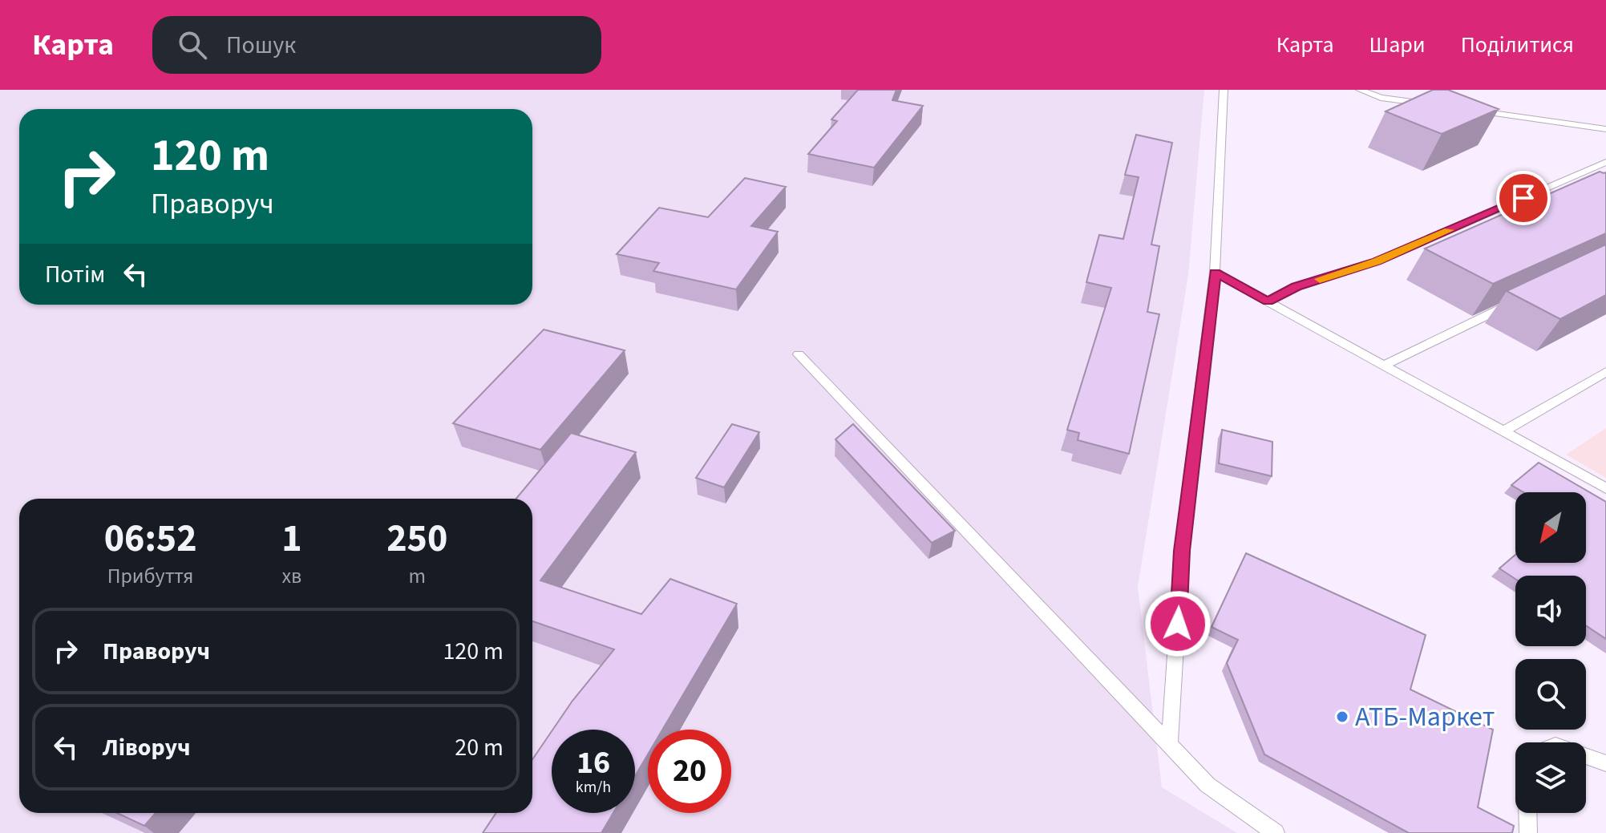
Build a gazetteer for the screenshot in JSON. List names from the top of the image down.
{
  "places": ["АТБ-Маркет"],
  "north": "bottom left",
  "page": {
    "header": "Карта",
    "search": "Пошук",
    "nav": ["Карта", "Шари", "Поділитися"],
    "turn": ["120 m", "Праворуч"],
    "then": "Потім",
    "eta": [
      "06:52",
      "Прибуття",
      "1",
      "хв",
      "250",
      "m"
    ],
    "list": [
      {
        "name": "Праворуч",
        "value": "120 m"
      },
      {
        "name": "Ліворуч",
        "value": "20 m"
      }
    ],
    "speed": "16 km/h",
    "limit": "20"
  }
}
